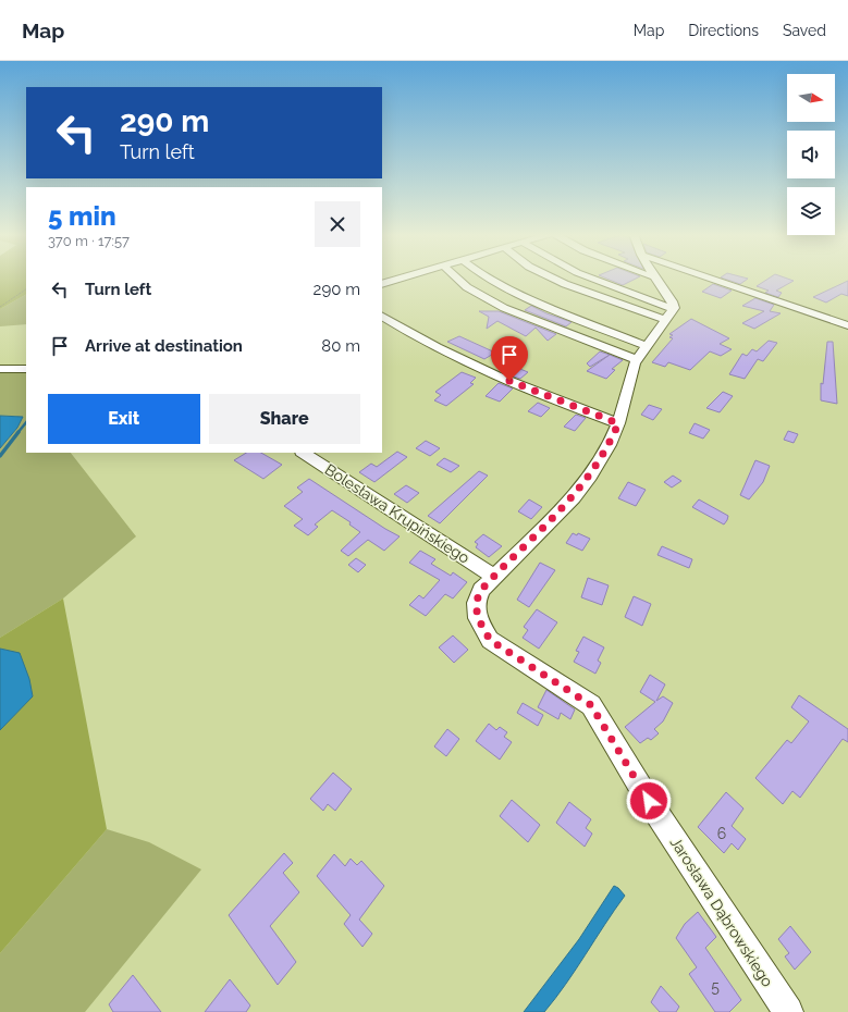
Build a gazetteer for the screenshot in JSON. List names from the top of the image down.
{
  "streets": {
    "street": ["Bolesława Krupińskiego", "Jarosława Dąbrowskiego"]
  },
  "crossings": [
    ["Bolesława Krupińskiego", "Jarosława Dąbrowskiego"]
  ],
  "house_numbers": ["6", "5"],
  "north": "right",
  "page": {
    "header": "Map",
    "nav": ["Map", "Directions", "Saved"],
    "turn": ["290 m", "Turn left"],
    "heading": ["5 min", "370 m · 17:57"],
    "list": [
      {
        "name": "Turn left",
        "value": "290 m"
      },
      {
        "name": "Arrive at destination",
        "value": "80 m"
      }
    ],
    "buttons": ["Exit", "Share"]
  }
}
